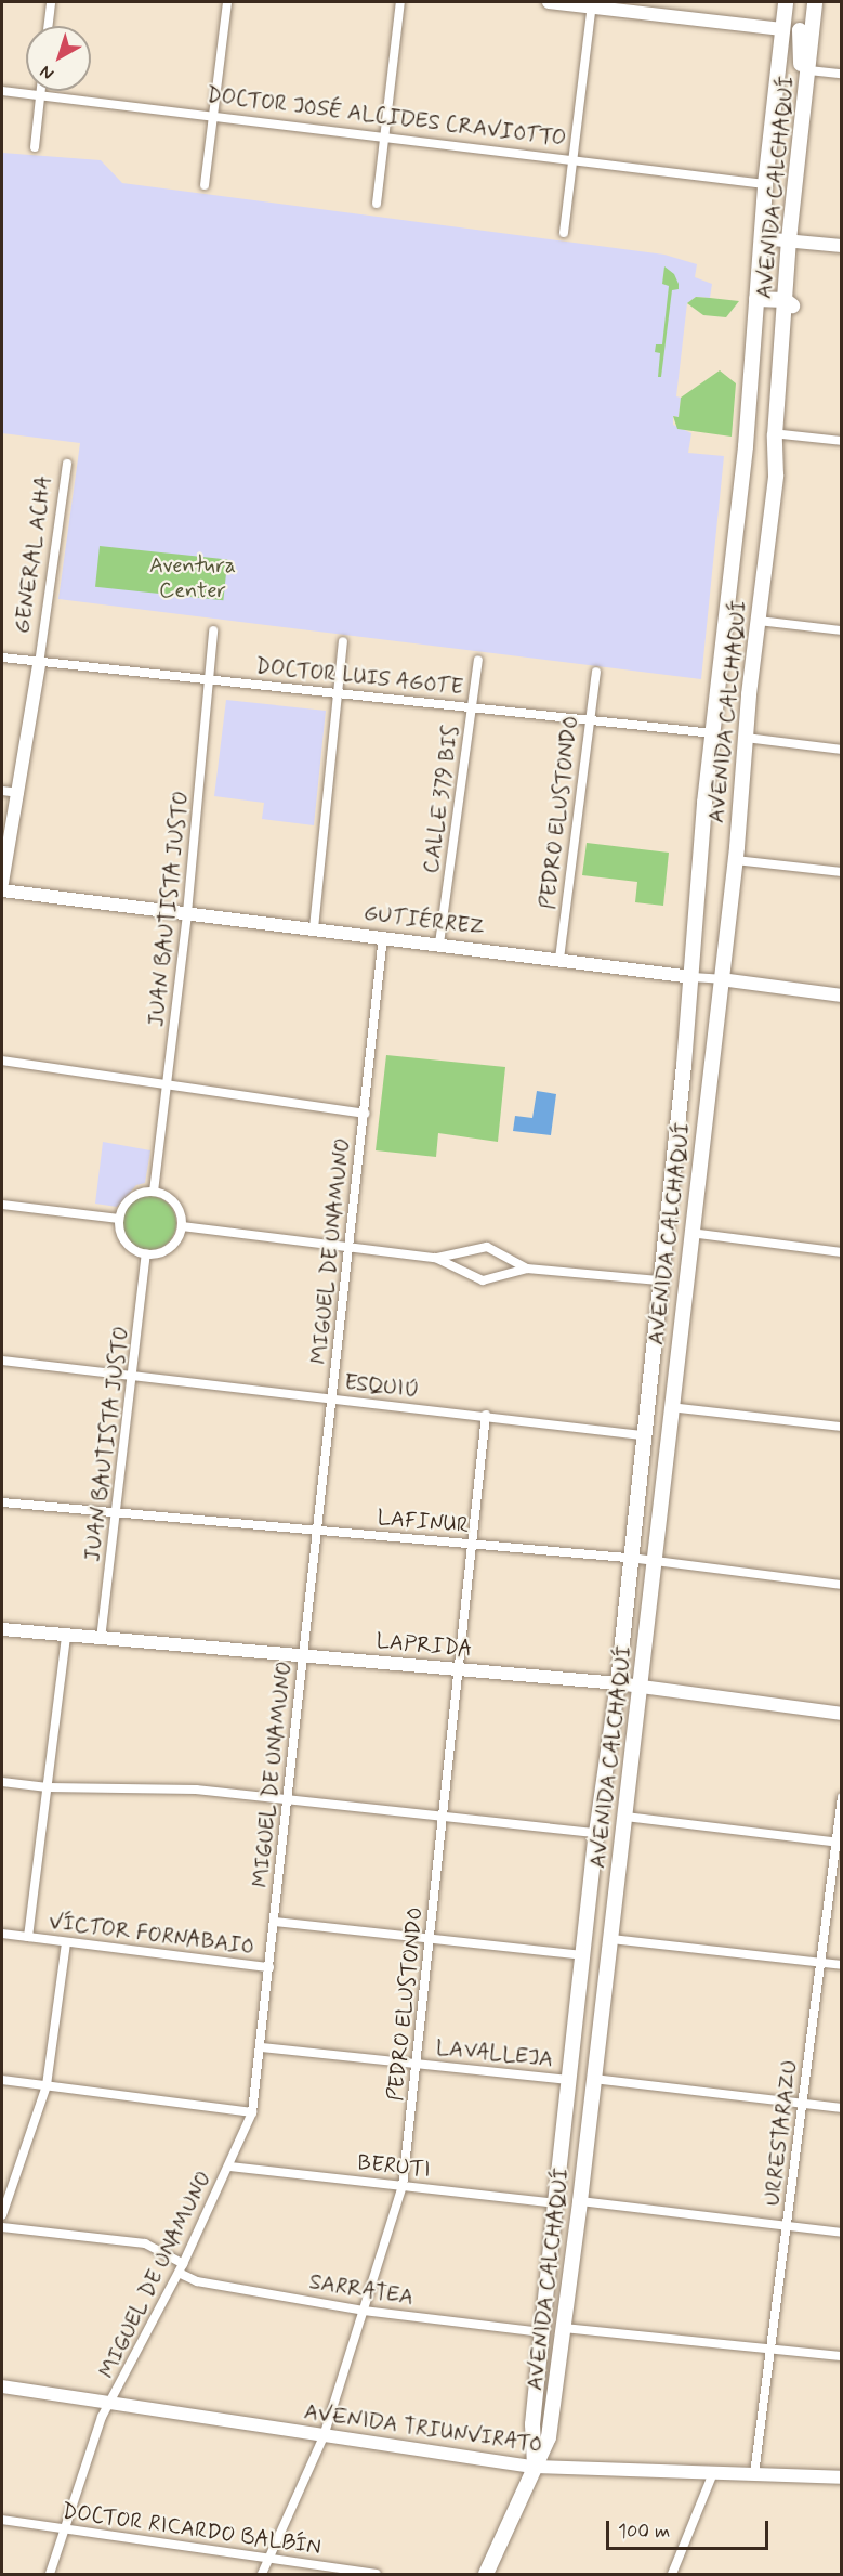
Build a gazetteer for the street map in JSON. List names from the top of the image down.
{
  "streets": {
    "main road": ["AVENIDA CALCHAQUÍ"],
    "street": [
      "DOCTOR JOSÉ ALCIDES CRAVIOTTO",
      "GENERAL ACHA",
      "DOCTOR LUIS AGOTE",
      "CALLE 379 BIS",
      "PEDRO ELUSTONDO",
      "JUAN BAUTISTA JUSTO",
      "GUTIÉRREZ",
      "MIGUEL DE UNAMUNO",
      "ESQUIÚ",
      "LAFINUR",
      "LAPRIDA",
      "VÍCTOR FORNABAIO",
      "LAVALLEJA",
      "URRESTARAZU",
      "BERUTI",
      "SARRATEA",
      "AVENIDA TRIUNVIRATO",
      "DOCTOR RICARDO BALBÍN"
    ]
  },
  "crossings": [
    ["DOCTOR JOSÉ ALCIDES CRAVIOTTO", "AVENIDA CALCHAQUÍ"],
    ["AVENIDA CALCHAQUÍ", "DOCTOR LUIS AGOTE"],
    ["AVENIDA CALCHAQUÍ", "GUTIÉRREZ"],
    ["AVENIDA CALCHAQUÍ", "ESQUIÚ"],
    ["AVENIDA CALCHAQUÍ", "LAFINUR"],
    ["AVENIDA CALCHAQUÍ", "LAPRIDA"],
    ["AVENIDA CALCHAQUÍ", "VÍCTOR FORNABAIO"],
    ["AVENIDA CALCHAQUÍ", "LAVALLEJA"],
    ["AVENIDA CALCHAQUÍ", "BERUTI"],
    ["AVENIDA CALCHAQUÍ", "SARRATEA"],
    ["AVENIDA CALCHAQUÍ", "AVENIDA TRIUNVIRATO"],
    ["GENERAL ACHA", "DOCTOR LUIS AGOTE"],
    ["DOCTOR LUIS AGOTE", "CALLE 379 BIS"],
    ["DOCTOR LUIS AGOTE", "PEDRO ELUSTONDO"],
    ["DOCTOR LUIS AGOTE", "JUAN BAUTISTA JUSTO"],
    ["CALLE 379 BIS", "GUTIÉRREZ"],
    ["PEDRO ELUSTONDO", "GUTIÉRREZ"],
    ["PEDRO ELUSTONDO", "ESQUIÚ"],
    ["PEDRO ELUSTONDO", "LAFINUR"],
    ["PEDRO ELUSTONDO", "LAPRIDA"],
    ["PEDRO ELUSTONDO", "VÍCTOR FORNABAIO"],
    ["PEDRO ELUSTONDO", "LAVALLEJA"],
    ["PEDRO ELUSTONDO", "BERUTI"],
    ["PEDRO ELUSTONDO", "SARRATEA"],
    ["PEDRO ELUSTONDO", "AVENIDA TRIUNVIRATO"],
    ["PEDRO ELUSTONDO", "DOCTOR RICARDO BALBÍN"],
    ["JUAN BAUTISTA JUSTO", "GUTIÉRREZ"],
    ["JUAN BAUTISTA JUSTO", "ESQUIÚ"],
    ["JUAN BAUTISTA JUSTO", "LAFINUR"],
    ["JUAN BAUTISTA JUSTO", "LAPRIDA"],
    ["GUTIÉRREZ", "MIGUEL DE UNAMUNO"],
    ["MIGUEL DE UNAMUNO", "ESQUIÚ"],
    ["MIGUEL DE UNAMUNO", "LAFINUR"],
    ["MIGUEL DE UNAMUNO", "LAPRIDA"],
    ["MIGUEL DE UNAMUNO", "VÍCTOR FORNABAIO"],
    ["MIGUEL DE UNAMUNO", "LAVALLEJA"],
    ["MIGUEL DE UNAMUNO", "BERUTI"],
    ["MIGUEL DE UNAMUNO", "SARRATEA"],
    ["MIGUEL DE UNAMUNO", "AVENIDA TRIUNVIRATO"],
    ["MIGUEL DE UNAMUNO", "DOCTOR RICARDO BALBÍN"],
    ["URRESTARAZU", "AVENIDA TRIUNVIRATO"]
  ],
  "parks": ["Aventura Center"],
  "scale_bar": "100 m",
  "north": "bottom left"
}
